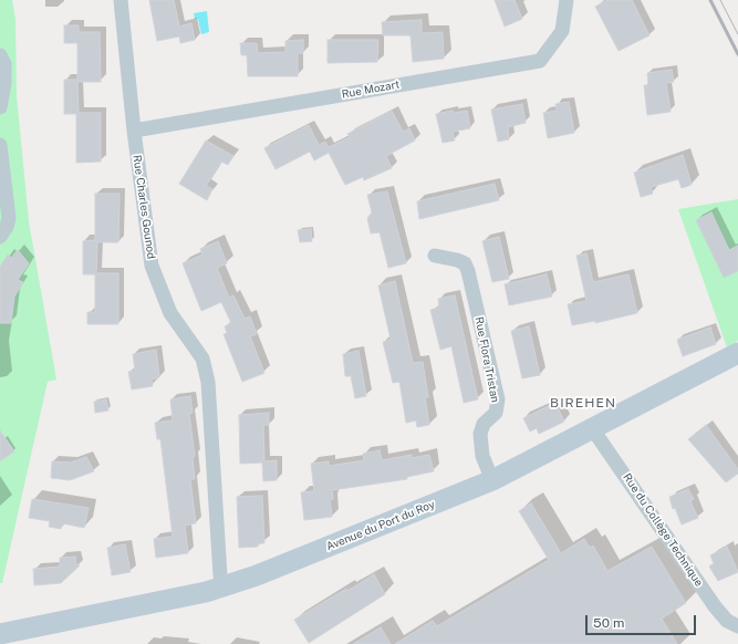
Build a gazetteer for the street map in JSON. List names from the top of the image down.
{
  "streets": {
    "street": [
      "Rue Mozart",
      "Rue Charles Gounod",
      "Rue Flora Tristan",
      "Avenue du Port du Roy",
      "Rue du Collège Technique"
    ]
  },
  "crossings": [
    ["Rue Mozart", "Rue Charles Gounod"],
    ["Rue Charles Gounod", "Avenue du Port du Roy"],
    ["Rue Flora Tristan", "Avenue du Port du Roy"],
    ["Avenue du Port du Roy", "Rue du Collège Technique"]
  ],
  "districts": ["BIREHEN"],
  "scale_bar": "50 m"
}
